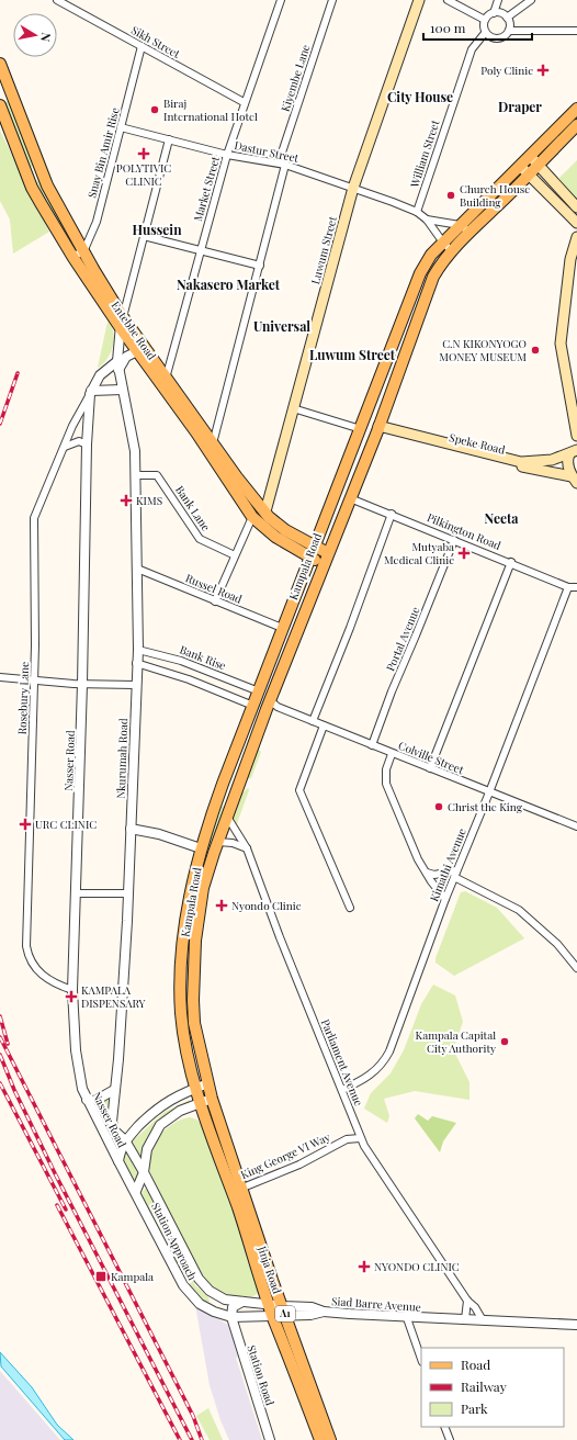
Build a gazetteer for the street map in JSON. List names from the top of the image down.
{
  "streets": {
    "main road": [
      "Luwum Street",
      "Entebbe Road",
      "Speke Road",
      "Kampala Road",
      "Jinja Road",
      "A1"
    ],
    "street": [
      "Sikh Street",
      "Kiyembe Lane",
      "Dastur Street",
      "Snay Bin Amir Rise",
      "William Street",
      "Market Street",
      "Bank Lane",
      "Pilkington Road",
      "Russel Road",
      "Portal Avenue",
      "Bank Rise",
      "Rosebury Lane",
      "Colville Street",
      "Nkurumah Road",
      "Nasser Road",
      "Kimathi Avenue",
      "Parliament Avenue",
      "King George VI Way",
      "Station Approach",
      "Siad Barre Avenue",
      "Station Road"
    ]
  },
  "crossings": [
    ["Sikh Street", "Snay Bin Amir Rise"],
    ["Sikh Street", "Market Street"],
    ["Kiyembe Lane", "Dastur Street"],
    ["Dastur Street", "Snay Bin Amir Rise"],
    ["Dastur Street", "William Street"],
    ["Dastur Street", "Market Street"],
    ["Dastur Street", "Luwum Street"],
    ["Dastur Street", "Kampala Road"],
    ["Snay Bin Amir Rise", "Entebbe Road"],
    ["Market Street", "Entebbe Road"],
    ["Luwum Street", "Entebbe Road"],
    ["Entebbe Road", "Kampala Road"],
    ["Entebbe Road", "Nkurumah Road"],
    ["Speke Road", "Kampala Road"],
    ["Bank Lane", "Nkurumah Road"],
    ["Pilkington Road", "Kampala Road"],
    ["Pilkington Road", "Portal Avenue"],
    ["Pilkington Road", "Kimathi Avenue"],
    ["Kampala Road", "Russel Road"],
    ["Kampala Road", "Bank Rise"],
    ["Kampala Road", "Colville Street"],
    ["Kampala Road", "Parliament Avenue"],
    ["Kampala Road", "Jinja Road"],
    ["Russel Road", "Nkurumah Road"],
    ["Portal Avenue", "Colville Street"],
    ["Bank Rise", "Nkurumah Road"],
    ["Rosebury Lane", "Nasser Road"],
    ["Colville Street", "Kimathi Avenue"],
    ["Nkurumah Road", "Station Approach"],
    ["Nasser Road", "Station Approach"],
    ["Kimathi Avenue", "Parliament Avenue"],
    ["Parliament Avenue", "King George VI Way"],
    ["Parliament Avenue", "Siad Barre Avenue"],
    ["King George VI Way", "Jinja Road"],
    ["Station Approach", "Jinja Road"],
    ["Station Approach", "Siad Barre Avenue"],
    ["Station Approach", "Station Road"],
    ["Jinja Road", "Siad Barre Avenue"]
  ],
  "districts": [
    "City House",
    "Draper",
    "Hussein",
    "Nakasero Market",
    "Universal",
    "Luwum Street",
    "Neeta"
  ],
  "places": {
    "health": [
      "Poly Clinic",
      "POLYTIVIC CLINIC",
      "KIMS",
      "Mutyaba Medical Clinic",
      "URC CLINIC",
      "Nyondo Clinic",
      "KAMPALA DISPENSARY",
      "NYONDO CLINIC"
    ],
    "other": [
      "Biraj International Hotel",
      "Church House Building",
      "C.N KIKONYOGO MONEY MUSEUM",
      "Christ the King",
      "Kampala Capital City Authority"
    ],
    "transit": ["Kampala"]
  },
  "legend": ["Road", "Railway", "Park"],
  "scale_bar": "100 m",
  "north": "right"
}
